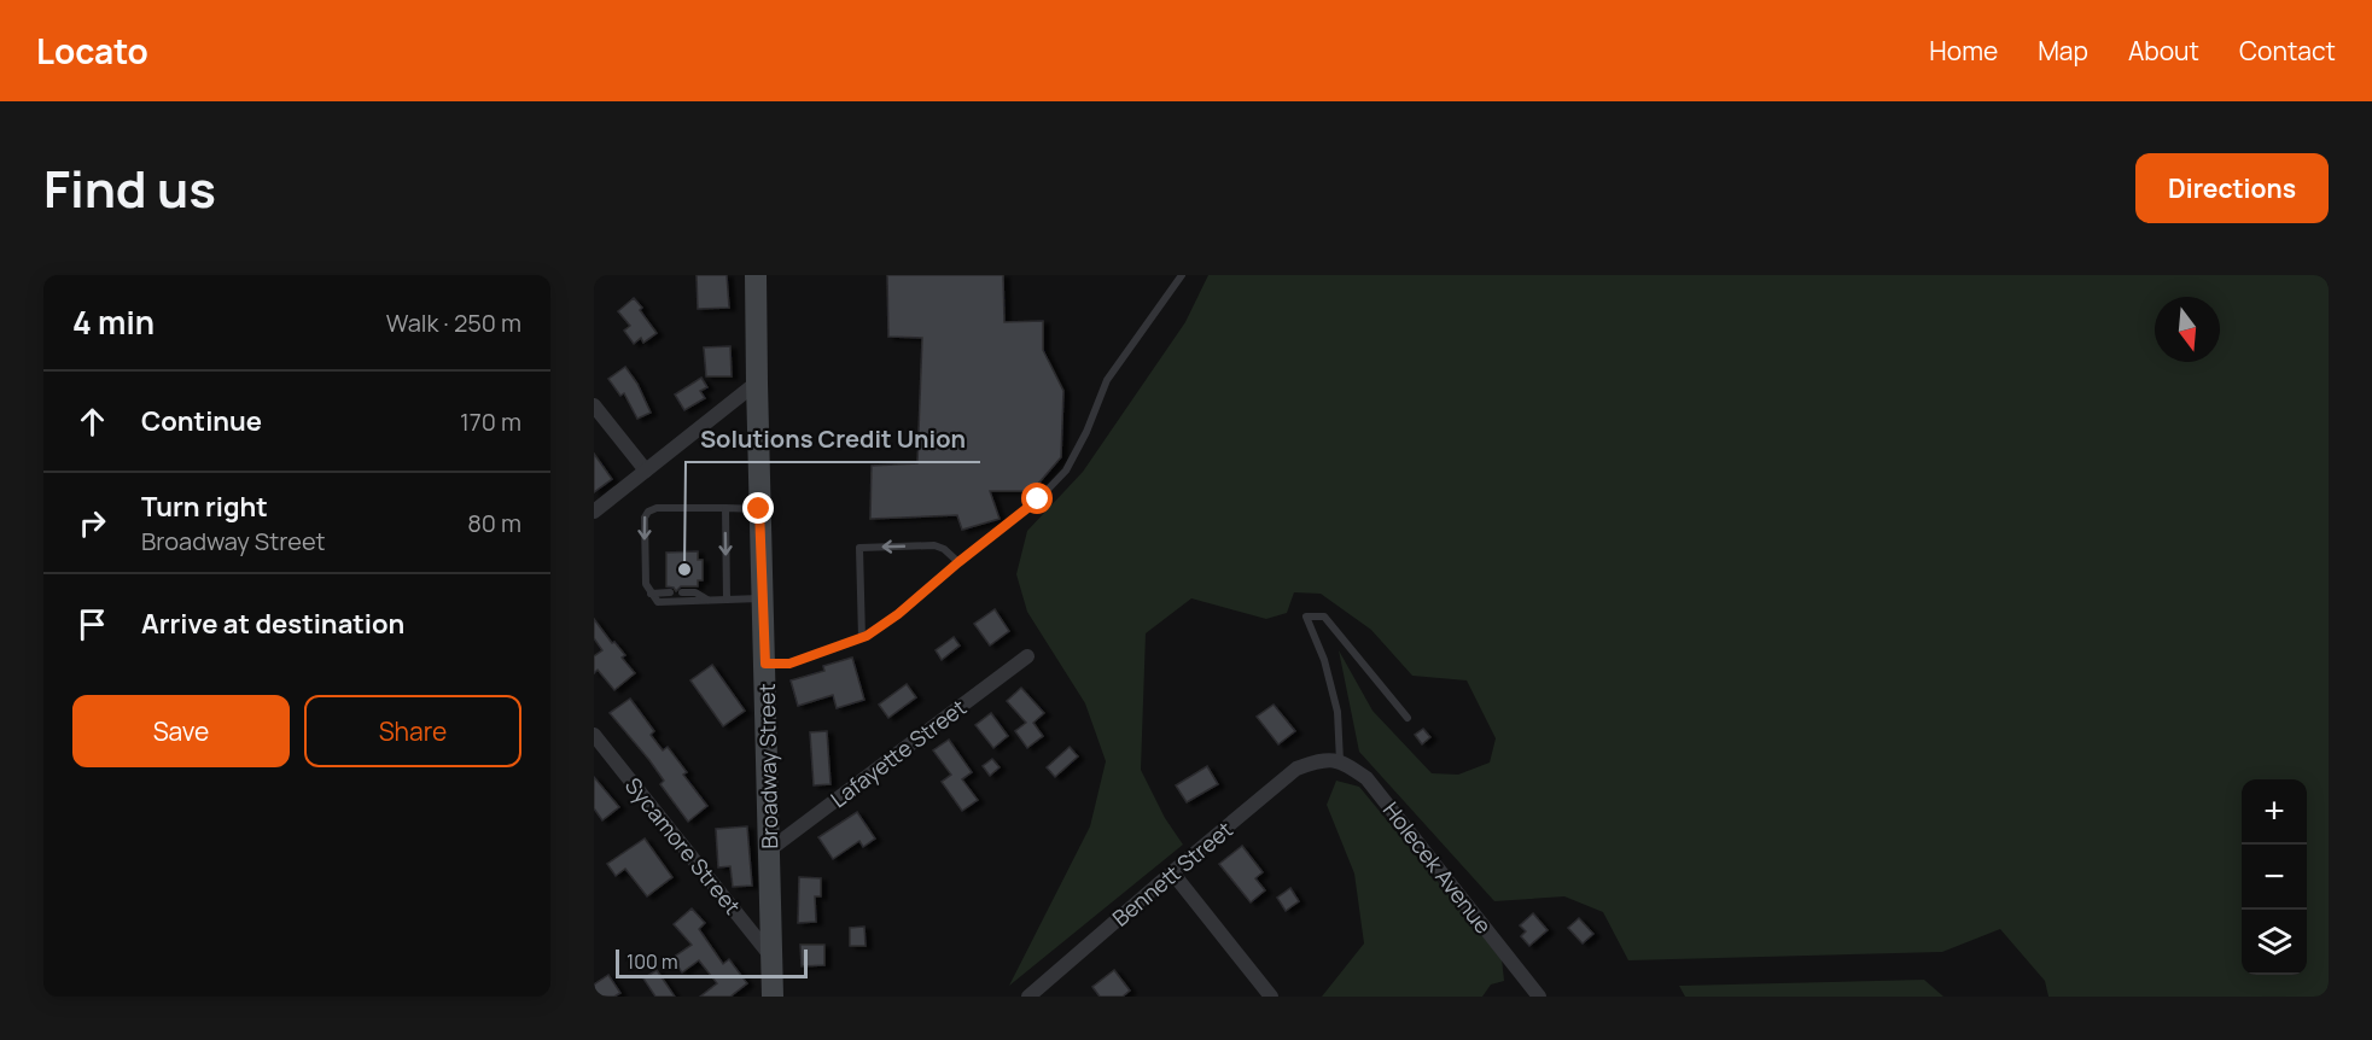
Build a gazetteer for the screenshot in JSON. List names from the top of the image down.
{
  "streets": {
    "street": [
      "Lafayette Street",
      "Broadway Street",
      "Sycamore Street",
      "Holecek Avenue",
      "Bennett Street"
    ]
  },
  "crossings": [
    ["Lafayette Street", "Broadway Street"],
    ["Broadway Street", "Sycamore Street"],
    ["Holecek Avenue", "Bennett Street"]
  ],
  "places": ["Solutions Credit Union"],
  "scale_bar": "100 m",
  "north": "bottom",
  "page": {
    "header": "Locato",
    "nav": [
      "Home",
      "Map",
      "About",
      "Contact"
    ],
    "title": "Find us",
    "buttons": [
      "Directions",
      ["Save", "Share"]
    ],
    "heading": ["4 min", "Walk · 250 m"],
    "list": [
      ["Continue", "170 m"],
      ["Turn right", "Broadway Street", "80 m"],
      "Arrive at destination"
    ],
    "map_buttons": ["+", "−"],
    "scale": "100 m"
  }
}
